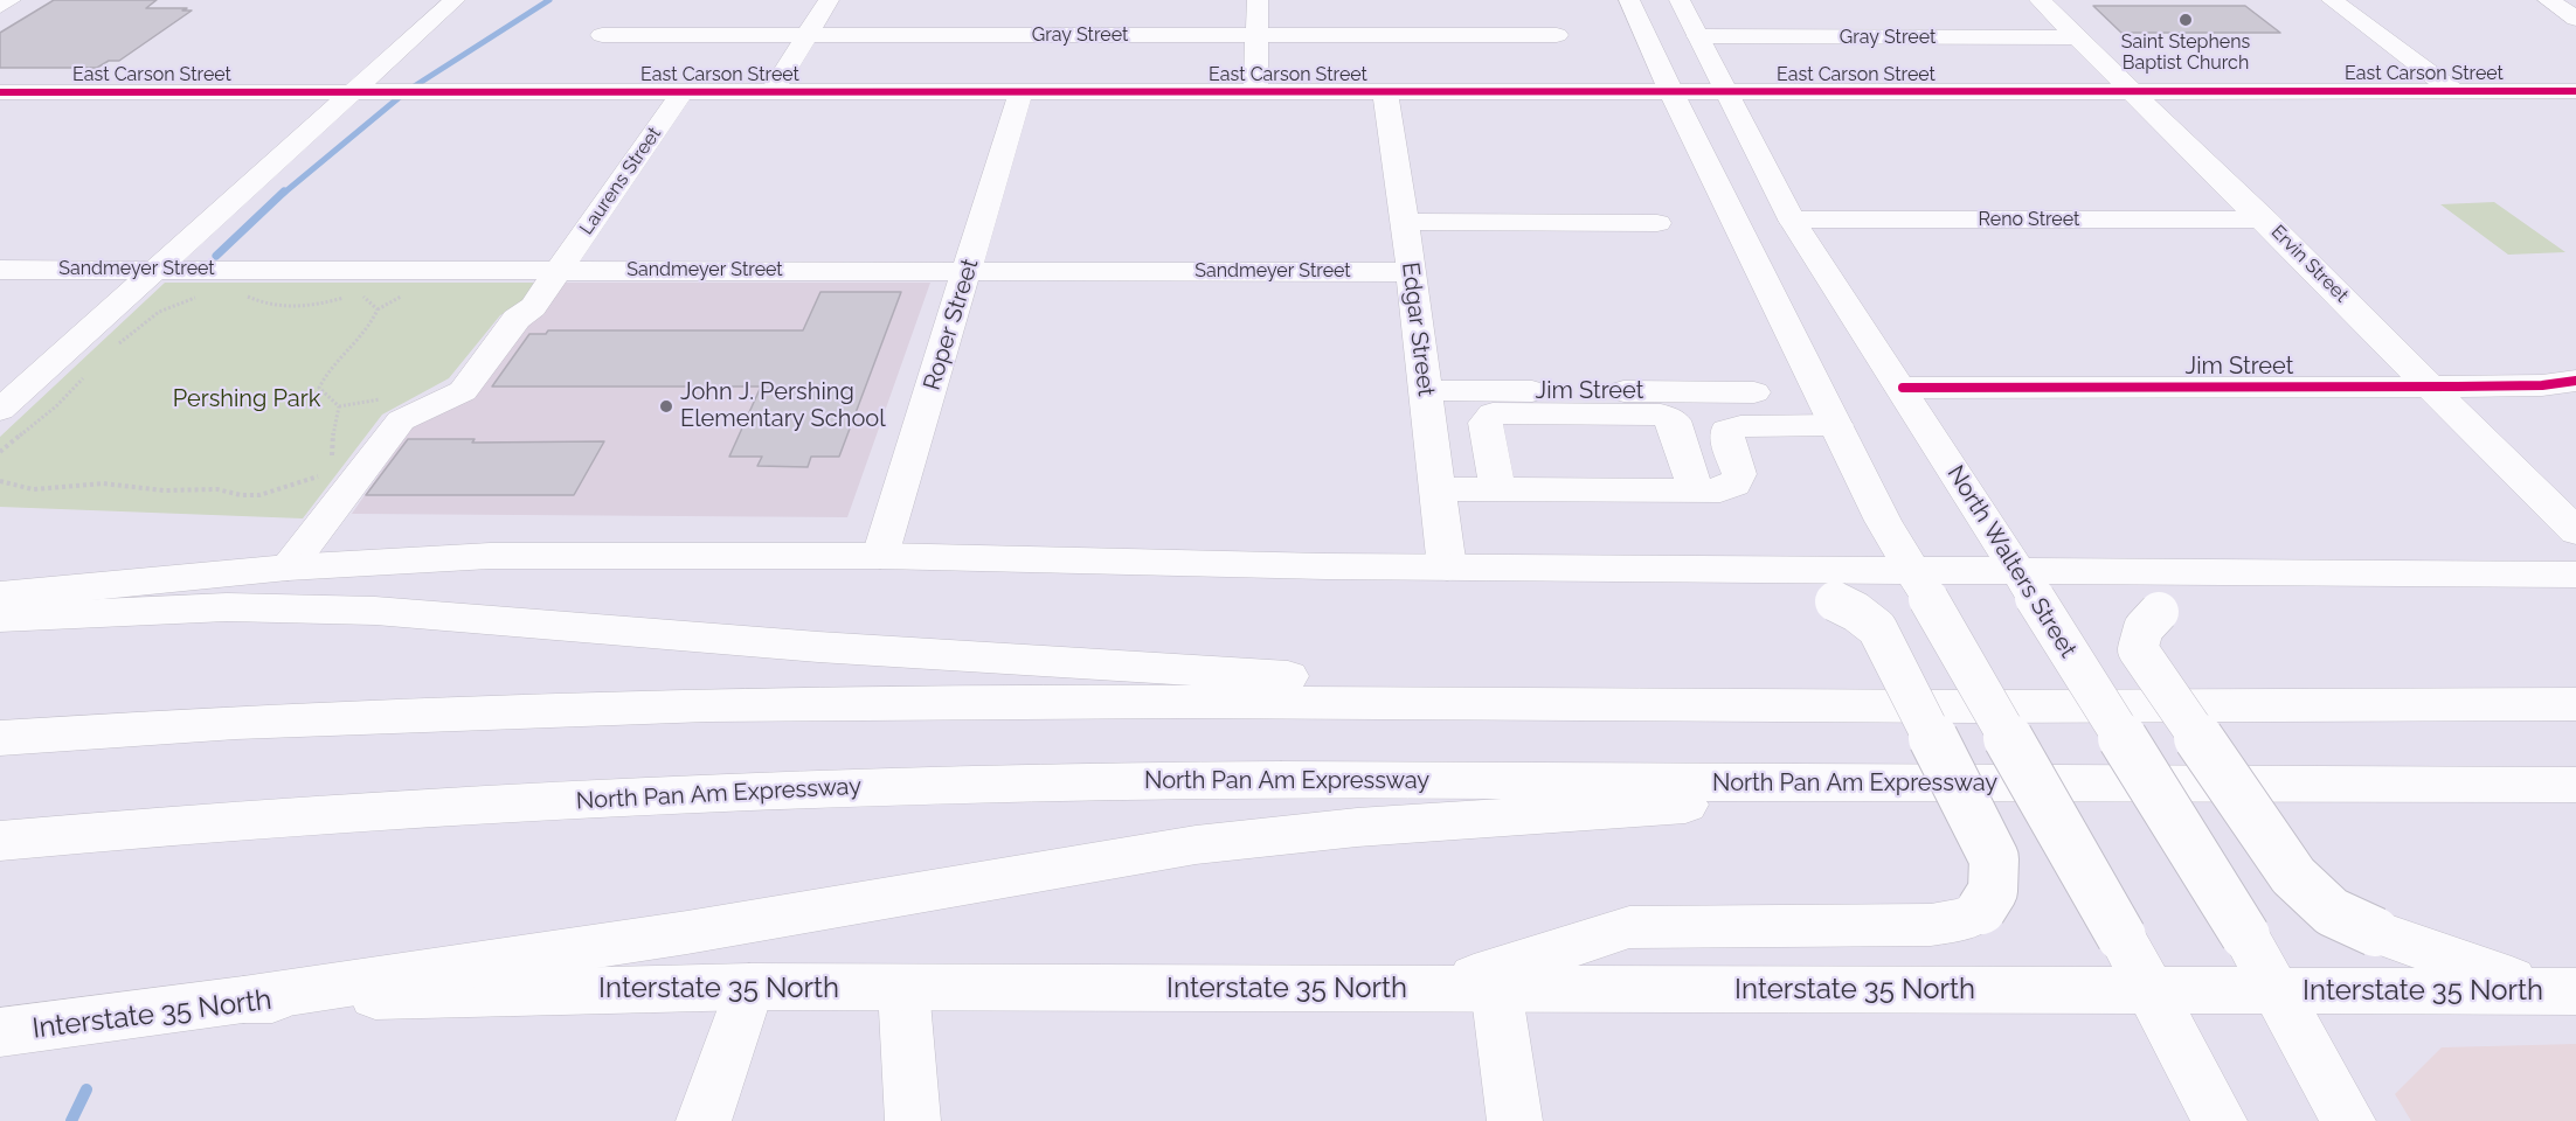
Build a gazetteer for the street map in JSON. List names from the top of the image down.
{
  "streets": {
    "main road": [
      "Gray Street",
      "East Carson Street",
      "Laurens Street",
      "Reno Street",
      "Ervin Street",
      "Sandmeyer Street",
      "Roper Street",
      "Edgar Street",
      "Jim Street",
      "North Walters Street",
      "North Pan Am Expressway",
      "Interstate 35 North"
    ]
  },
  "crossings": [
    ["Gray Street", "Ervin Street"],
    ["Gray Street", "North Walters Street"],
    ["East Carson Street", "Laurens Street"],
    ["East Carson Street", "Ervin Street"],
    ["East Carson Street", "Roper Street"],
    ["East Carson Street", "Edgar Street"],
    ["East Carson Street", "North Walters Street"],
    ["Laurens Street", "Sandmeyer Street"],
    ["Reno Street", "Ervin Street"],
    ["Reno Street", "North Walters Street"],
    ["Ervin Street", "Jim Street"],
    ["Sandmeyer Street", "Roper Street"],
    ["Sandmeyer Street", "Edgar Street"],
    ["Edgar Street", "Jim Street"],
    ["Jim Street", "North Walters Street"],
    ["North Walters Street", "Interstate 35 North"]
  ],
  "parks": ["Pershing Park"],
  "places": ["Saint Stephens Baptist Church", "John J. Pershing Elementary School"]
}
